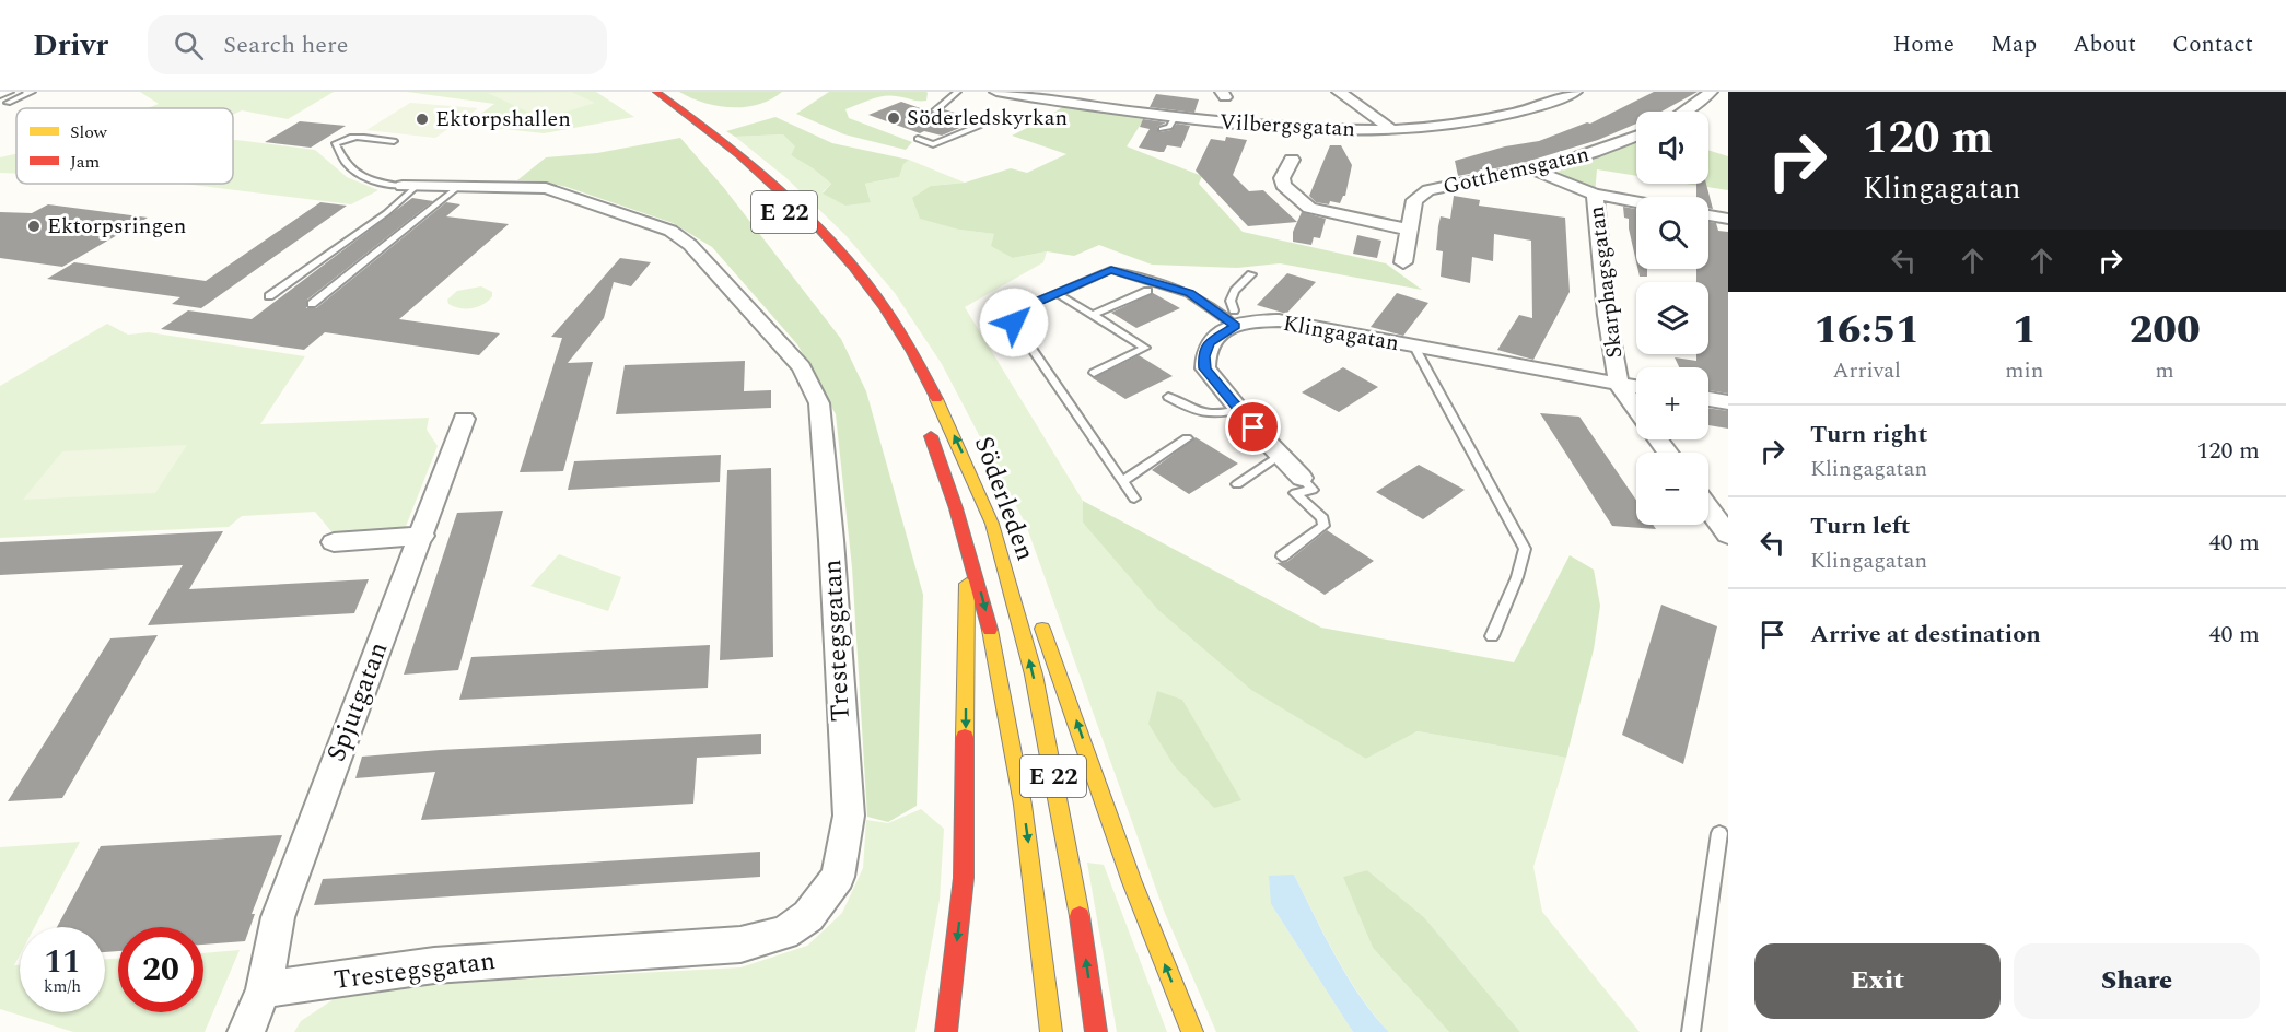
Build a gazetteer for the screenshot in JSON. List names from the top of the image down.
{
  "streets": {
    "highway": ["E 22", "Söderleden"],
    "street": [
      "Vilbergsgatan",
      "Gotthemsgatan",
      "Skarphagsgatan",
      "Klingagatan",
      "Trestegsgatan",
      "Spjutgatan"
    ]
  },
  "crossings": [
    ["Gotthemsgatan", "Skarphagsgatan"],
    ["Skarphagsgatan", "Klingagatan"],
    ["Trestegsgatan", "Spjutgatan"]
  ],
  "places": ["Söderledskyrkan", "Ektorpshallen", "Ektorpsringen"],
  "legend": ["Slow", "Jam"],
  "page": {
    "header": "Drivr",
    "search": "Search here",
    "nav": [
      "Home",
      "Map",
      "About",
      "Contact"
    ],
    "turn": ["120 m", "Klingagatan"],
    "map_buttons": ["+", "−"],
    "eta": [
      "16:51",
      "Arrival",
      "1",
      "min",
      "200",
      "m"
    ],
    "list": [
      {
        "name": "Turn right",
        "note": "Klingagatan",
        "value": "120 m"
      },
      {
        "name": "Turn left",
        "note": "Klingagatan",
        "value": "40 m"
      },
      {
        "name": "Arrive at destination",
        "value": "40 m"
      }
    ],
    "speed": "11 km/h",
    "limit": "20",
    "buttons": ["Exit", "Share"]
  }
}
